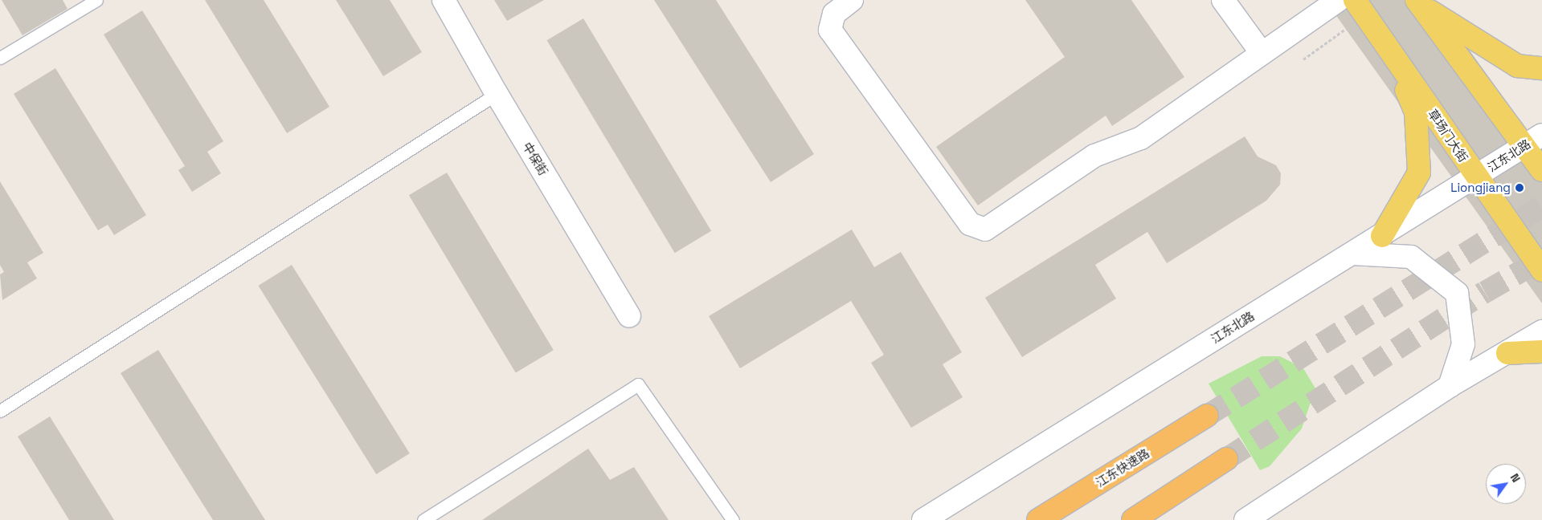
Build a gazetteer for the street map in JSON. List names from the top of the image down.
{
  "streets": {
    "highway": ["江东快速路"],
    "main road": ["草场门大街", "江东北路", "中保街"]
  },
  "crossings": [
    ["草场门大街", "江东北路"]
  ],
  "places": ["Liongjiang"],
  "north": "top right"
}
